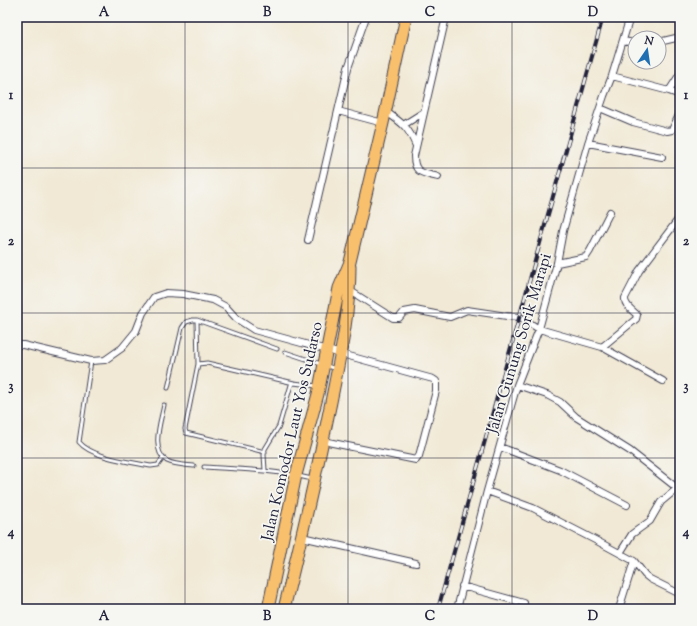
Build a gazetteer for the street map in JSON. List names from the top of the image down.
{
  "streets": {
    "highway": ["Jalan Komodor Laut Yos Sudarso"],
    "street": ["Jalan Gunung Sorik Marapi"]
  },
  "north": "top",
  "grid": {
    "columns": [
      "A",
      "B",
      "C",
      "D"
    ],
    "rows": [
      "1",
      "2",
      "3",
      "4"
    ]
  }
}
